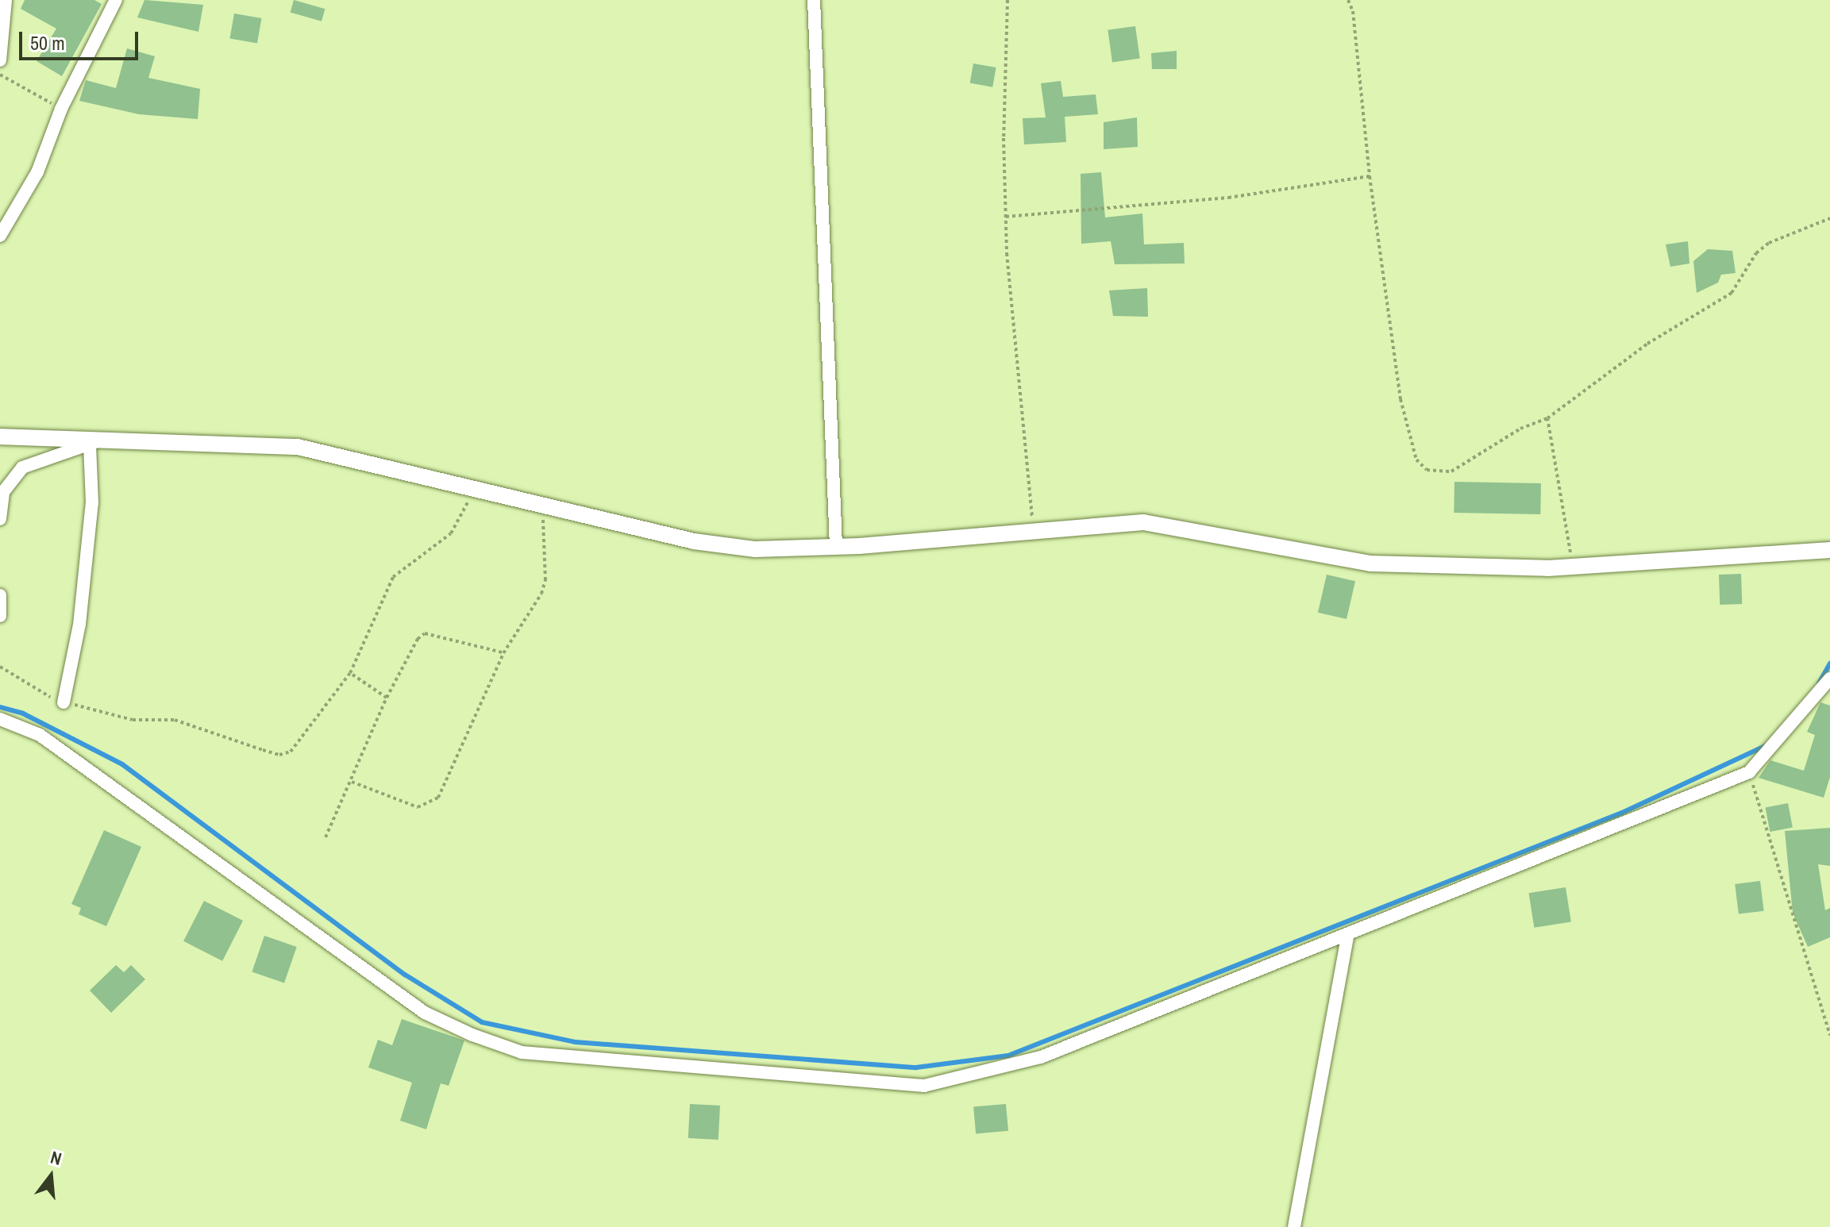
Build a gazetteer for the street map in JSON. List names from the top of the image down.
{
  "scale_bar": "50 m",
  "north": "top"
}
